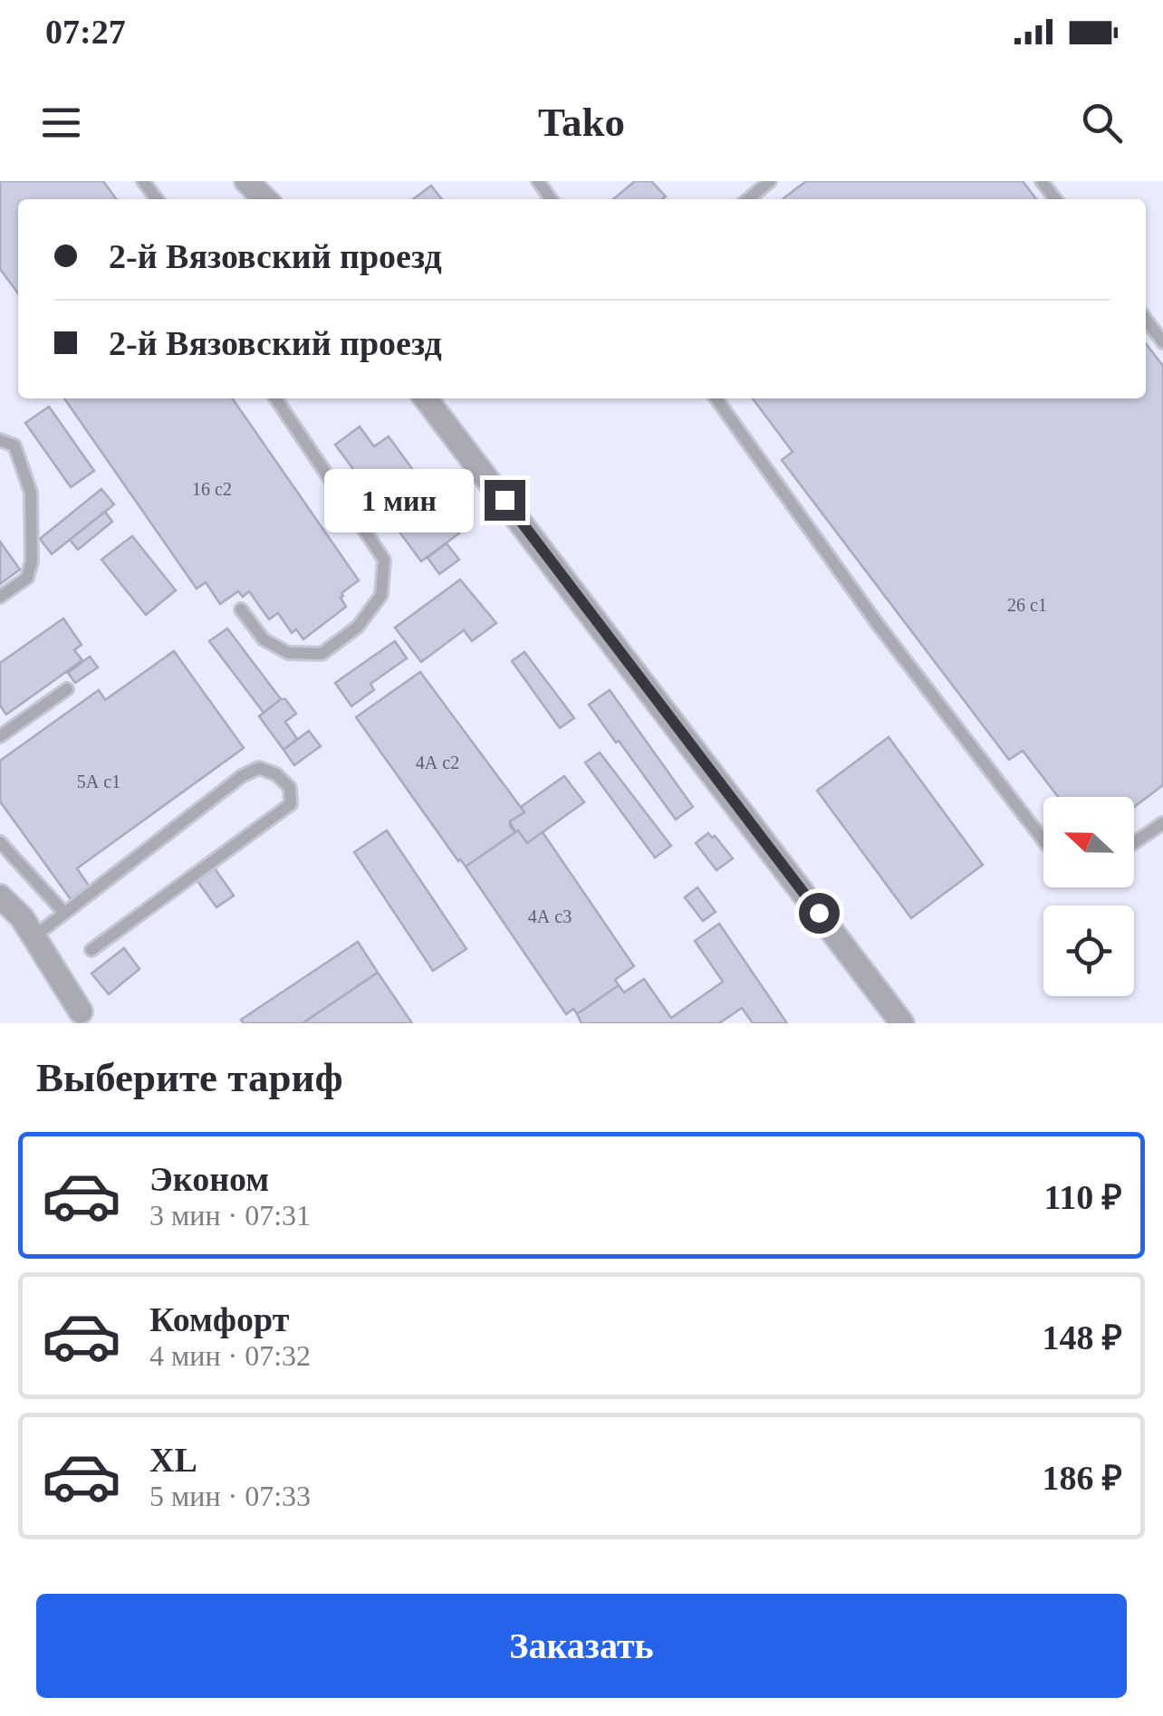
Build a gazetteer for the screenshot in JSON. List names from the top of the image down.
{
  "house_numbers": [
    "16 c2",
    "26 с1",
    "4А с2",
    "5А с1",
    "4А с3"
  ],
  "north": "left",
  "page": {
    "status": "07:27",
    "header": "Tako",
    "banner": ["2-й Вязовский проезд", "2-й Вязовский проезд"],
    "bubble": "1 мин",
    "heading": "Выберите тариф",
    "list": [
      {
        "name": "Эконом",
        "note": "3 мин · 07:31",
        "value": "110 ₽"
      },
      {
        "name": "Комфорт",
        "note": "4 мин · 07:32",
        "value": "148 ₽"
      },
      {
        "name": "XL",
        "note": "5 мин · 07:33",
        "value": "186 ₽"
      }
    ],
    "buttons": "Заказать"
  }
}
